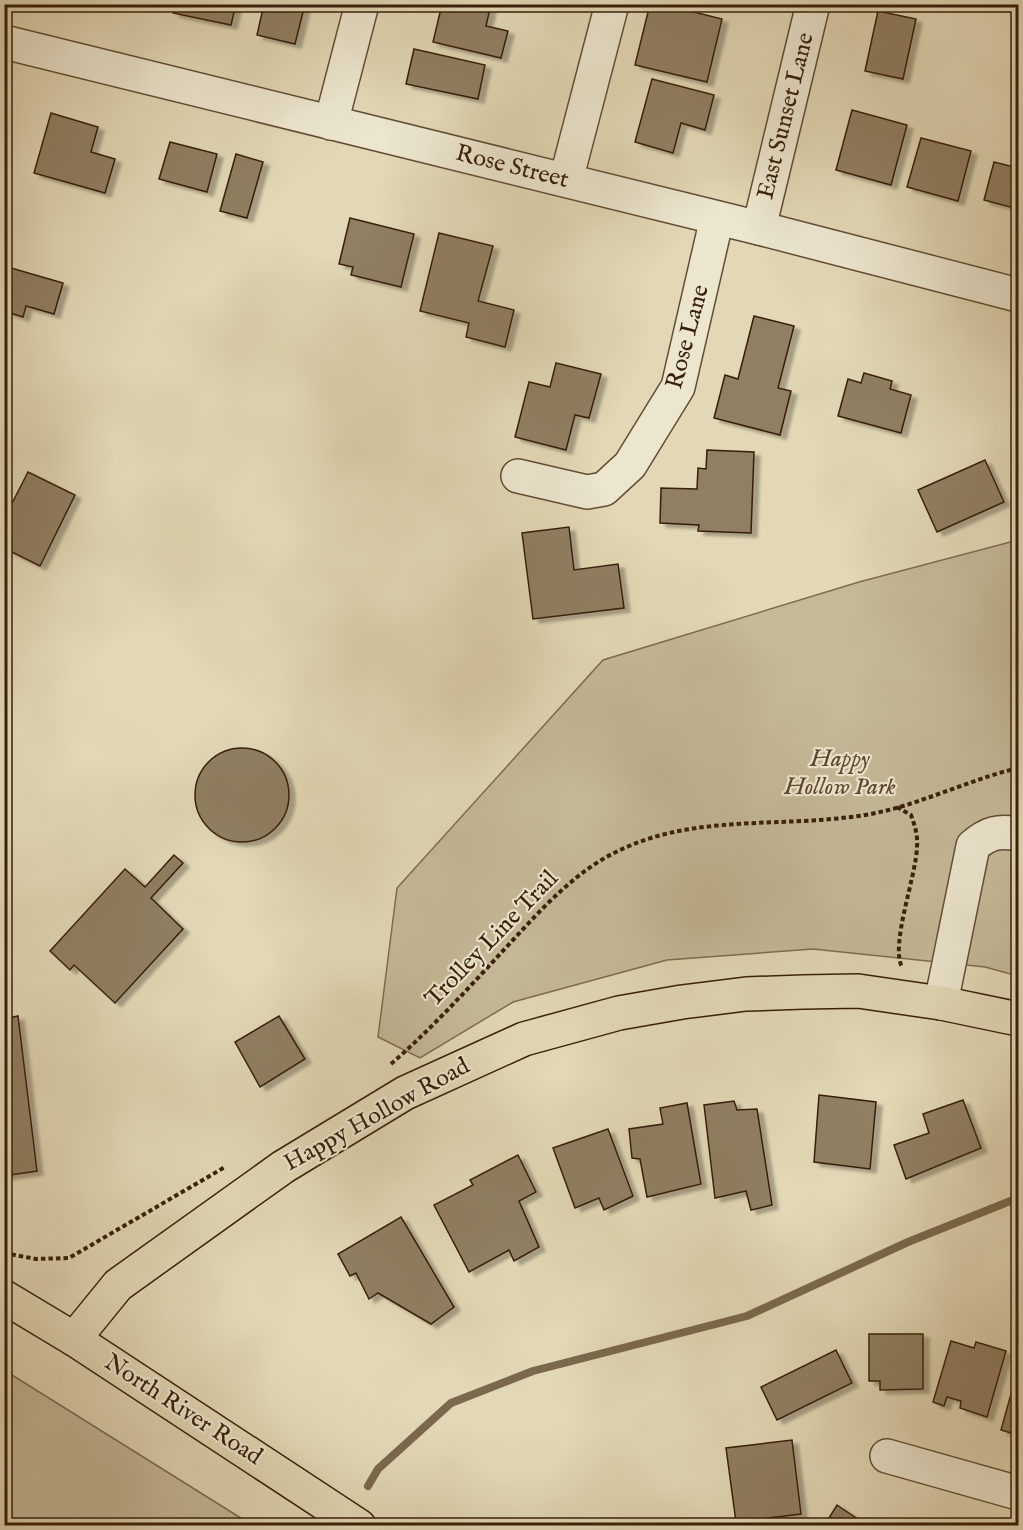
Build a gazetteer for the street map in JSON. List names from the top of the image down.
{
  "streets": {
    "main road": ["Happy Hollow Road", "North River Road"],
    "street": ["East Sunset Lane", "Rose Street", "Rose Lane"],
    "path": ["Trolley Line Trail"]
  },
  "crossings": [
    ["East Sunset Lane", "Rose Street"],
    ["Rose Street", "Rose Lane"],
    ["Happy Hollow Road", "North River Road"]
  ],
  "parks": ["Happy Hollow Park"]
}
